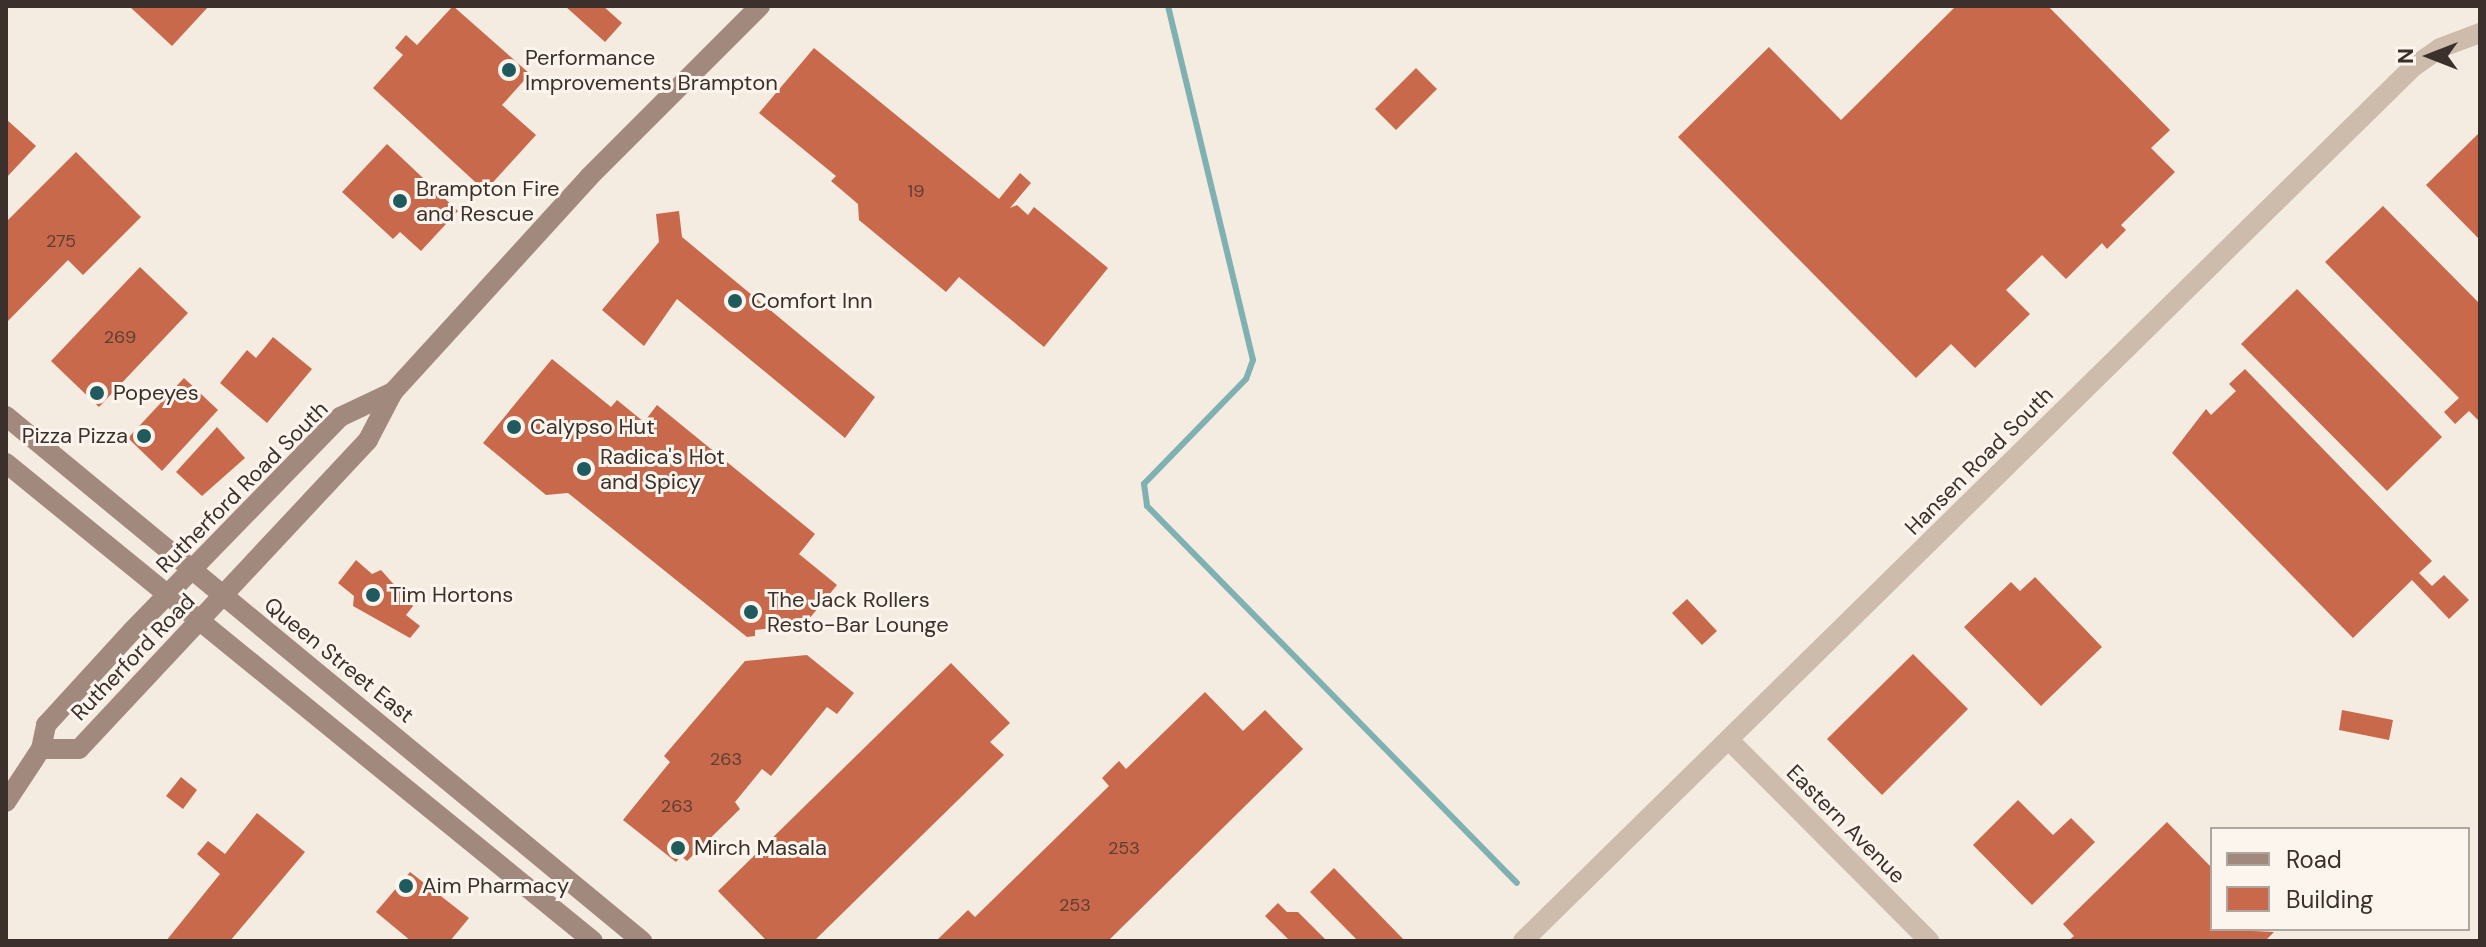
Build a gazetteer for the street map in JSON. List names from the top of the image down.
{
  "streets": {
    "street": [
      "Hansen Road South",
      "Rutherford Road South",
      "Rutherford Road",
      "Queen Street East",
      "Eastern Avenue"
    ]
  },
  "crossings": [
    ["Hansen Road South", "Eastern Avenue"],
    ["Rutherford Road South", "Rutherford Road"],
    ["Rutherford Road South", "Queen Street East"],
    ["Rutherford Road", "Queen Street East"]
  ],
  "places": [
    "Performance Improvements Brampton",
    "Brampton Fire and Rescue",
    "Comfort Inn",
    "Popeyes",
    "Calypso Hut",
    "Pizza Pizza",
    "Radica's Hot and Spicy",
    "Tim Hortons",
    "The Jack Rollers Resto-Bar Lounge",
    "Mirch Masala",
    "Aim Pharmacy"
  ],
  "house_numbers": [
    "19",
    "275",
    "269",
    "263",
    "263",
    "253",
    "253"
  ],
  "legend": ["Road", "Building"],
  "north": "left"
}
